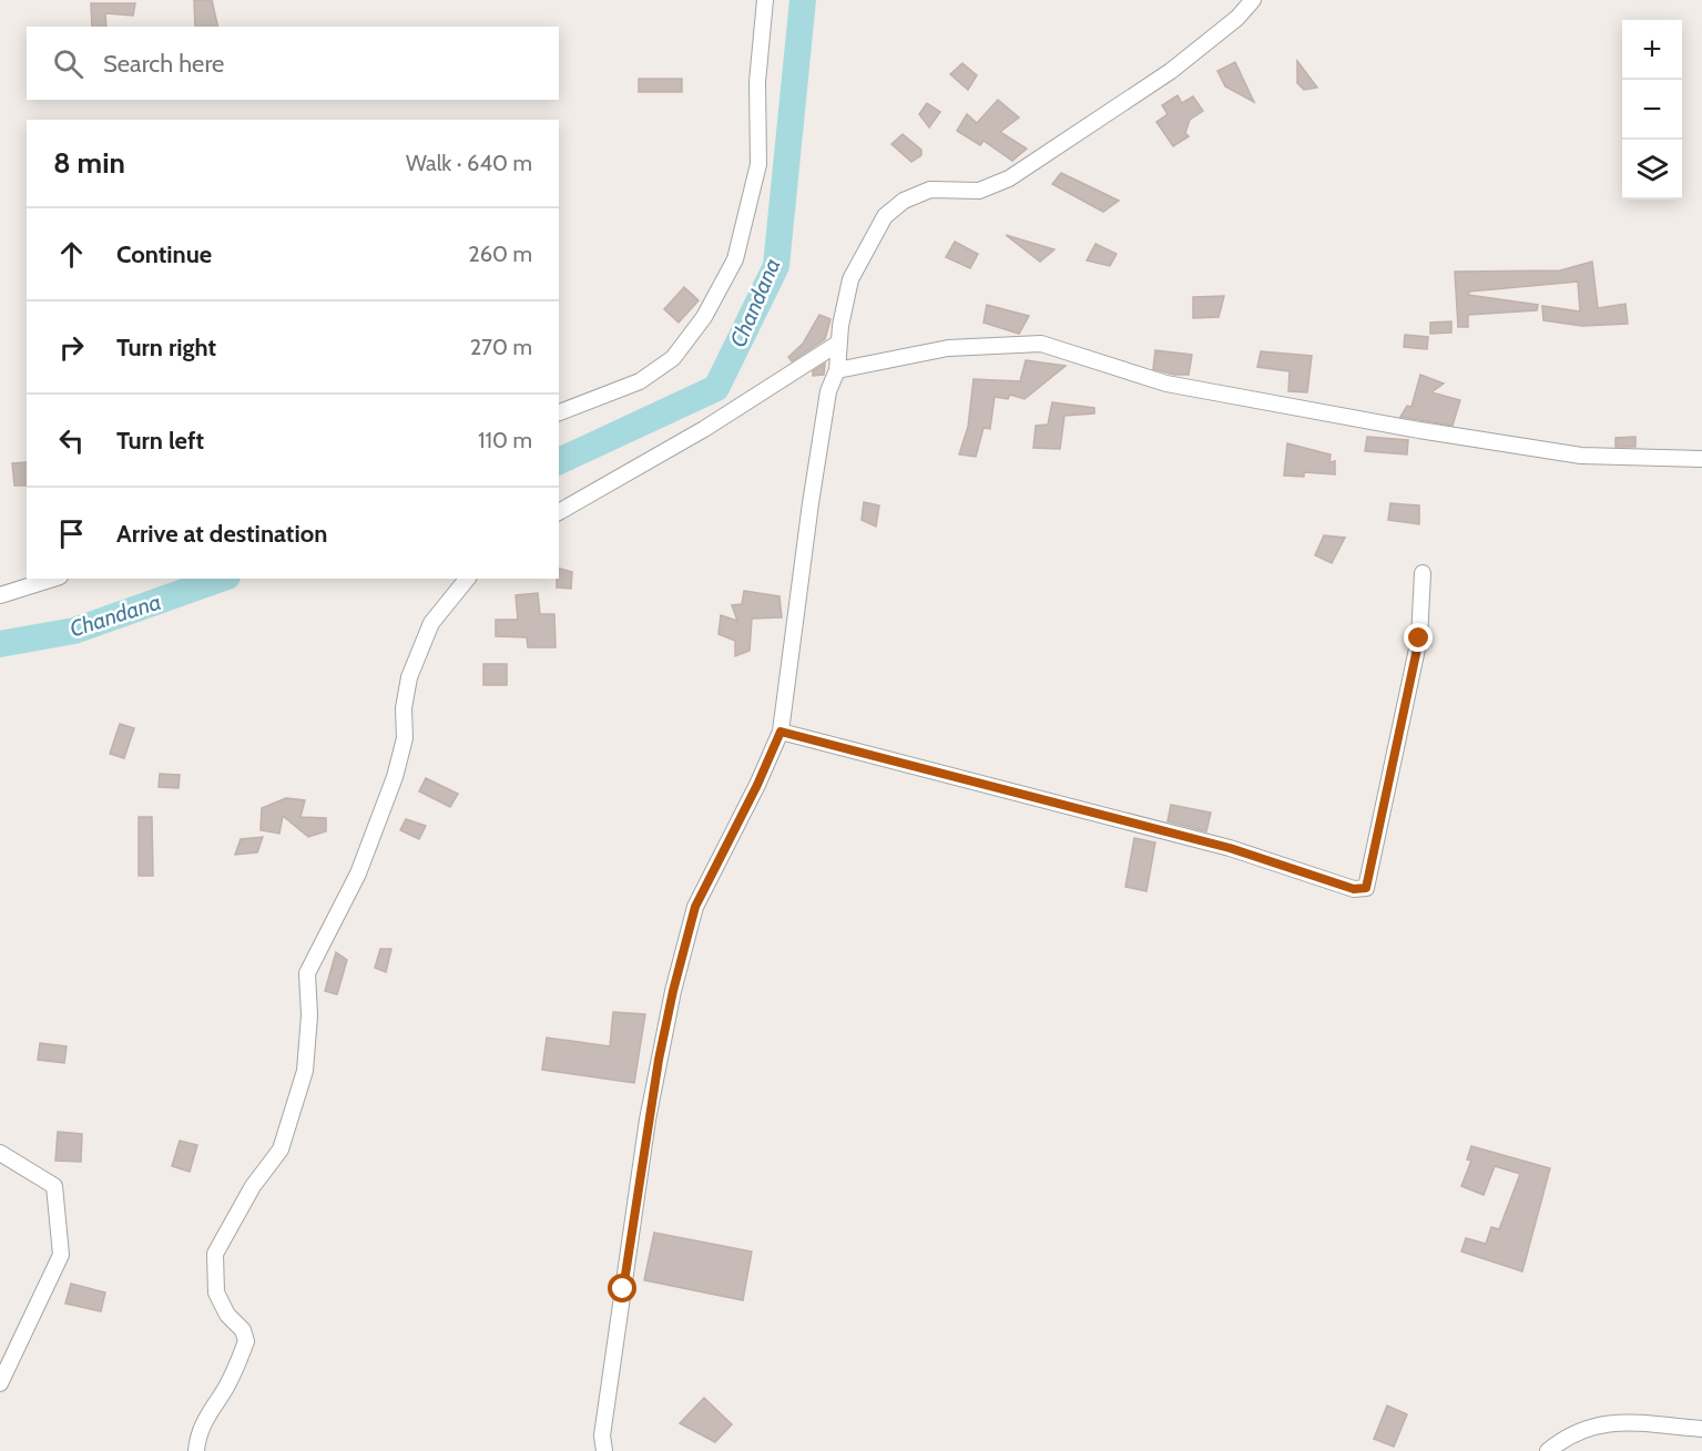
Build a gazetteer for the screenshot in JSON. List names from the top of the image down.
{
  "water": ["Chandana"],
  "page": {
    "map_buttons": ["+", "−"],
    "search": "Search here",
    "heading": ["8 min", "Walk · 640 m"],
    "list": [
      ["Continue", "260 m"],
      ["Turn right", "270 m"],
      ["Turn left", "110 m"],
      "Arrive at destination"
    ]
  }
}
